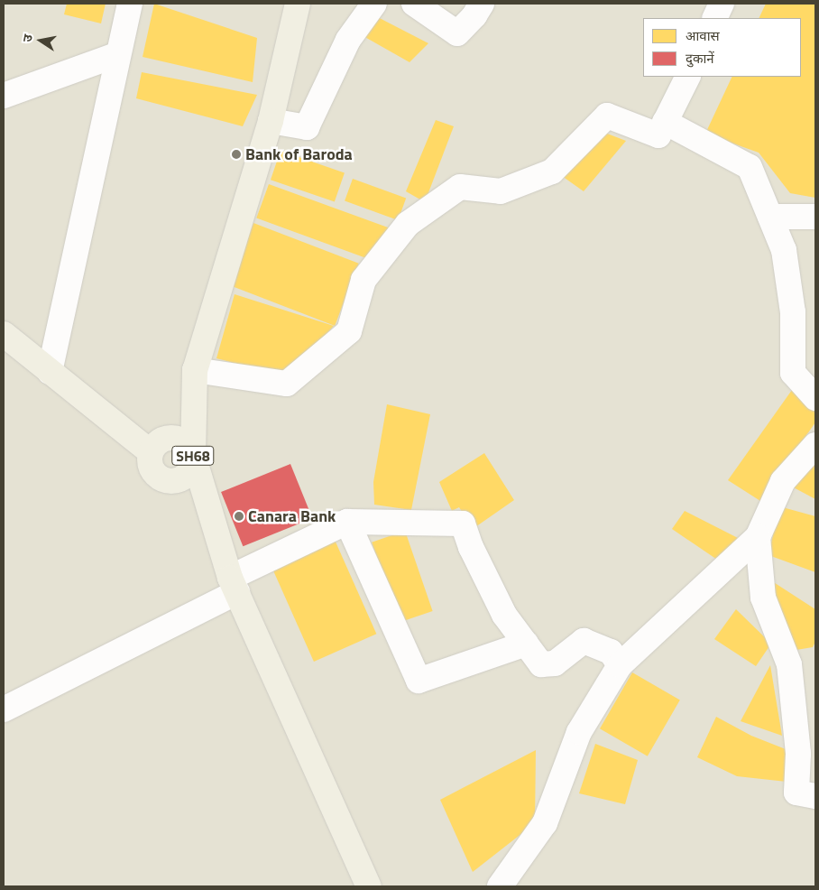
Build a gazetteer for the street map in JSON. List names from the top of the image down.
{
  "streets": {
    "main road": ["SH68"]
  },
  "places": ["Bank of Baroda", "Canara Bank"],
  "legend": ["आवास", "दुकानें"],
  "north": "left"
}
